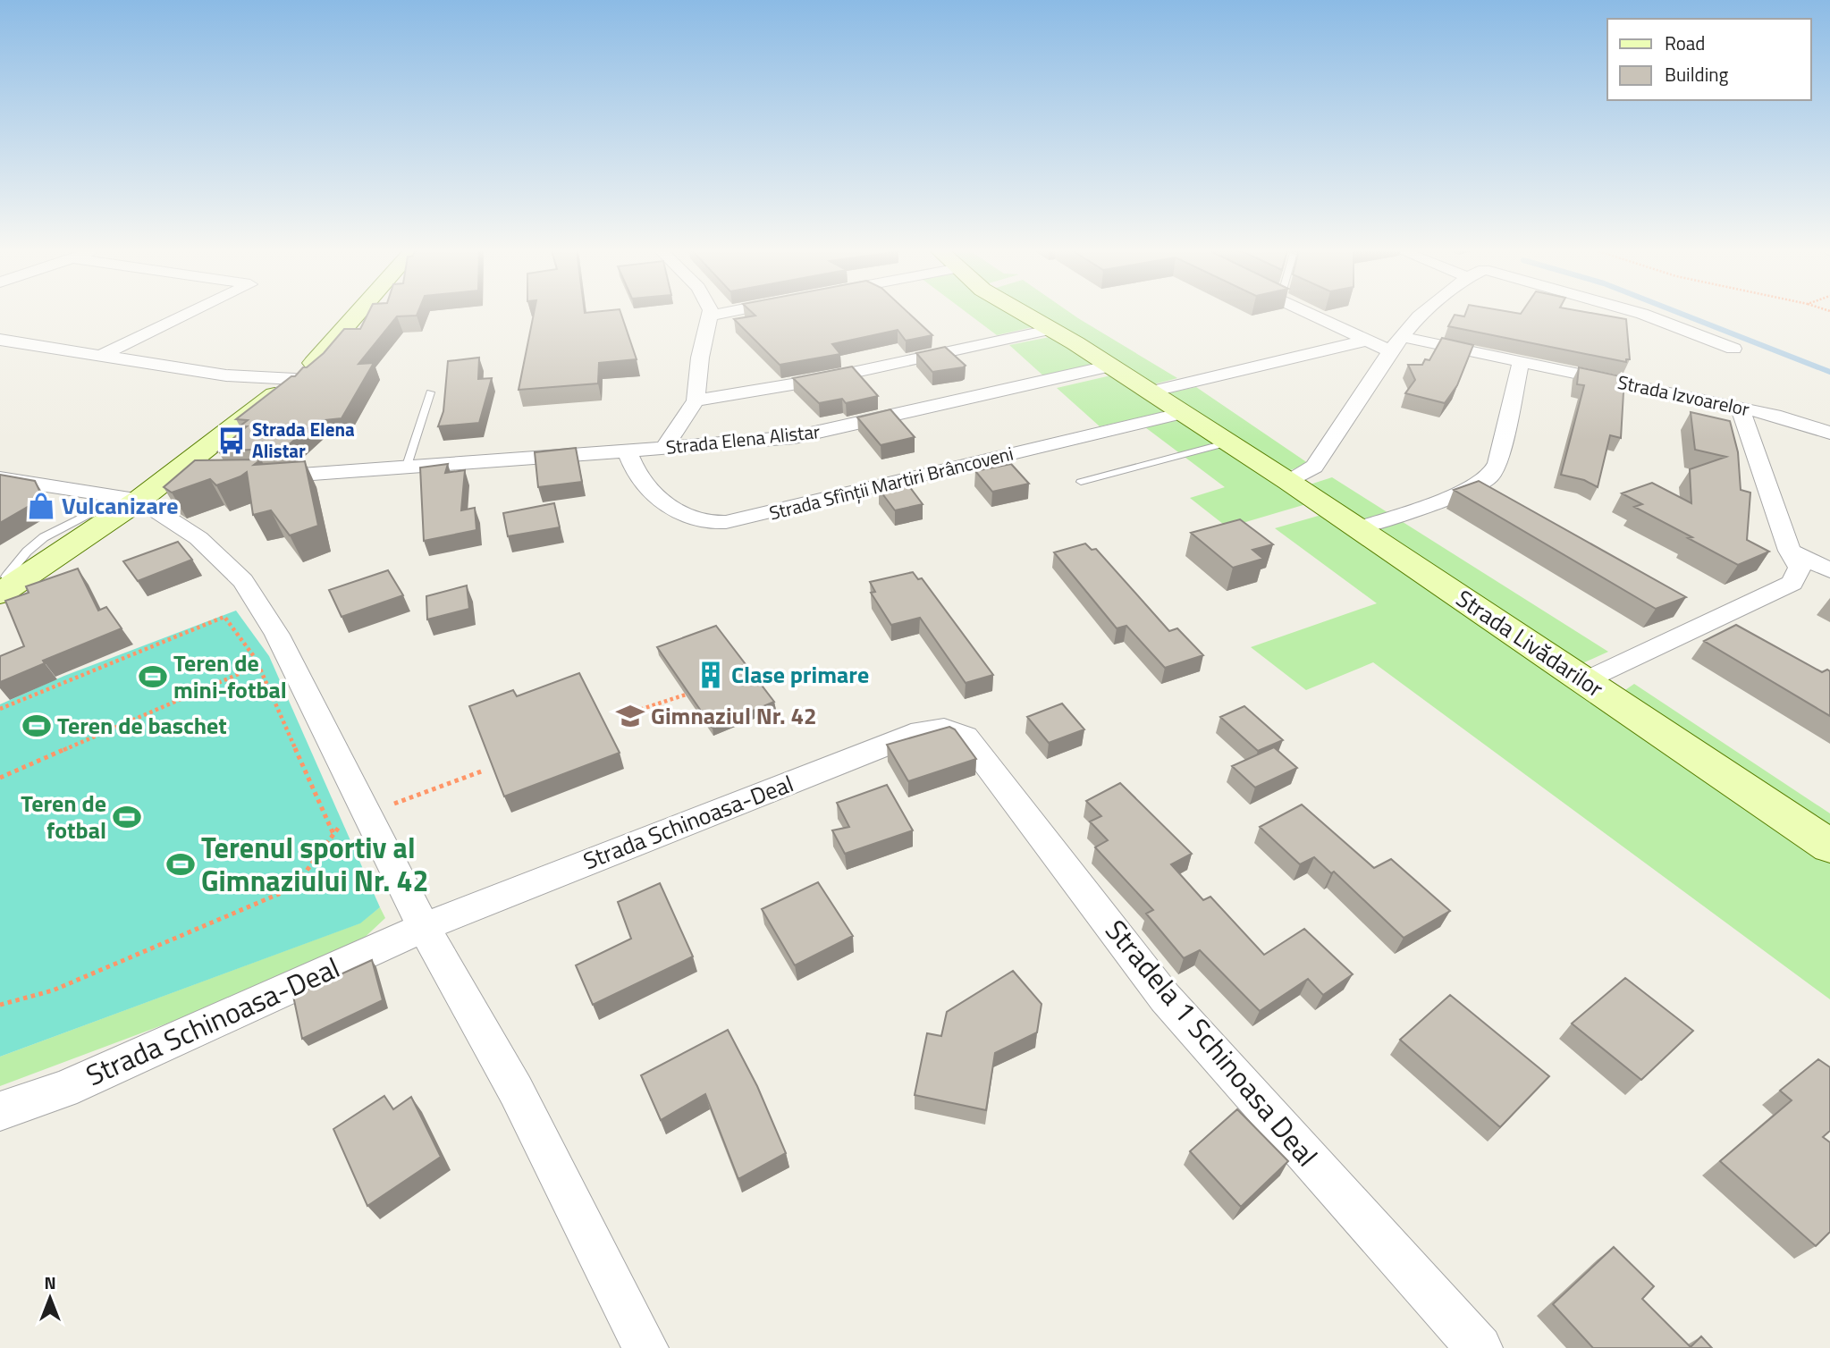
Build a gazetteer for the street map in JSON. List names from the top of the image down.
{
  "streets": {
    "street": [
      "Strada Izvoarelor",
      "Strada Elena Alistar",
      "Strada Sfînții Martiri Brâncoveni",
      "Strada Livădarilor",
      "Strada Schinoasa-Deal",
      "Stradela 1 Schinoasa Deal"
    ]
  },
  "crossings": [
    ["Strada Elena Alistar", "Strada Sfînții Martiri Brâncoveni"],
    ["Strada Elena Alistar", "Strada Livădarilor"],
    ["Strada Sfînții Martiri Brâncoveni", "Strada Livădarilor"],
    ["Strada Schinoasa-Deal", "Stradela 1 Schinoasa Deal"]
  ],
  "places": {
    "bus stop": ["Strada Elena Alistar"],
    "shop": ["Vulcanizare"],
    "building": ["Clase primare"],
    "sports": [
      "Teren de mini-fotbal",
      "Teren de baschet",
      "Teren de fotbal",
      "Terenul sportiv al Gimnaziului Nr. 42"
    ],
    "school or university": ["Gimnaziul Nr. 42"]
  },
  "legend": ["Road", "Building"],
  "north": "top"
}
